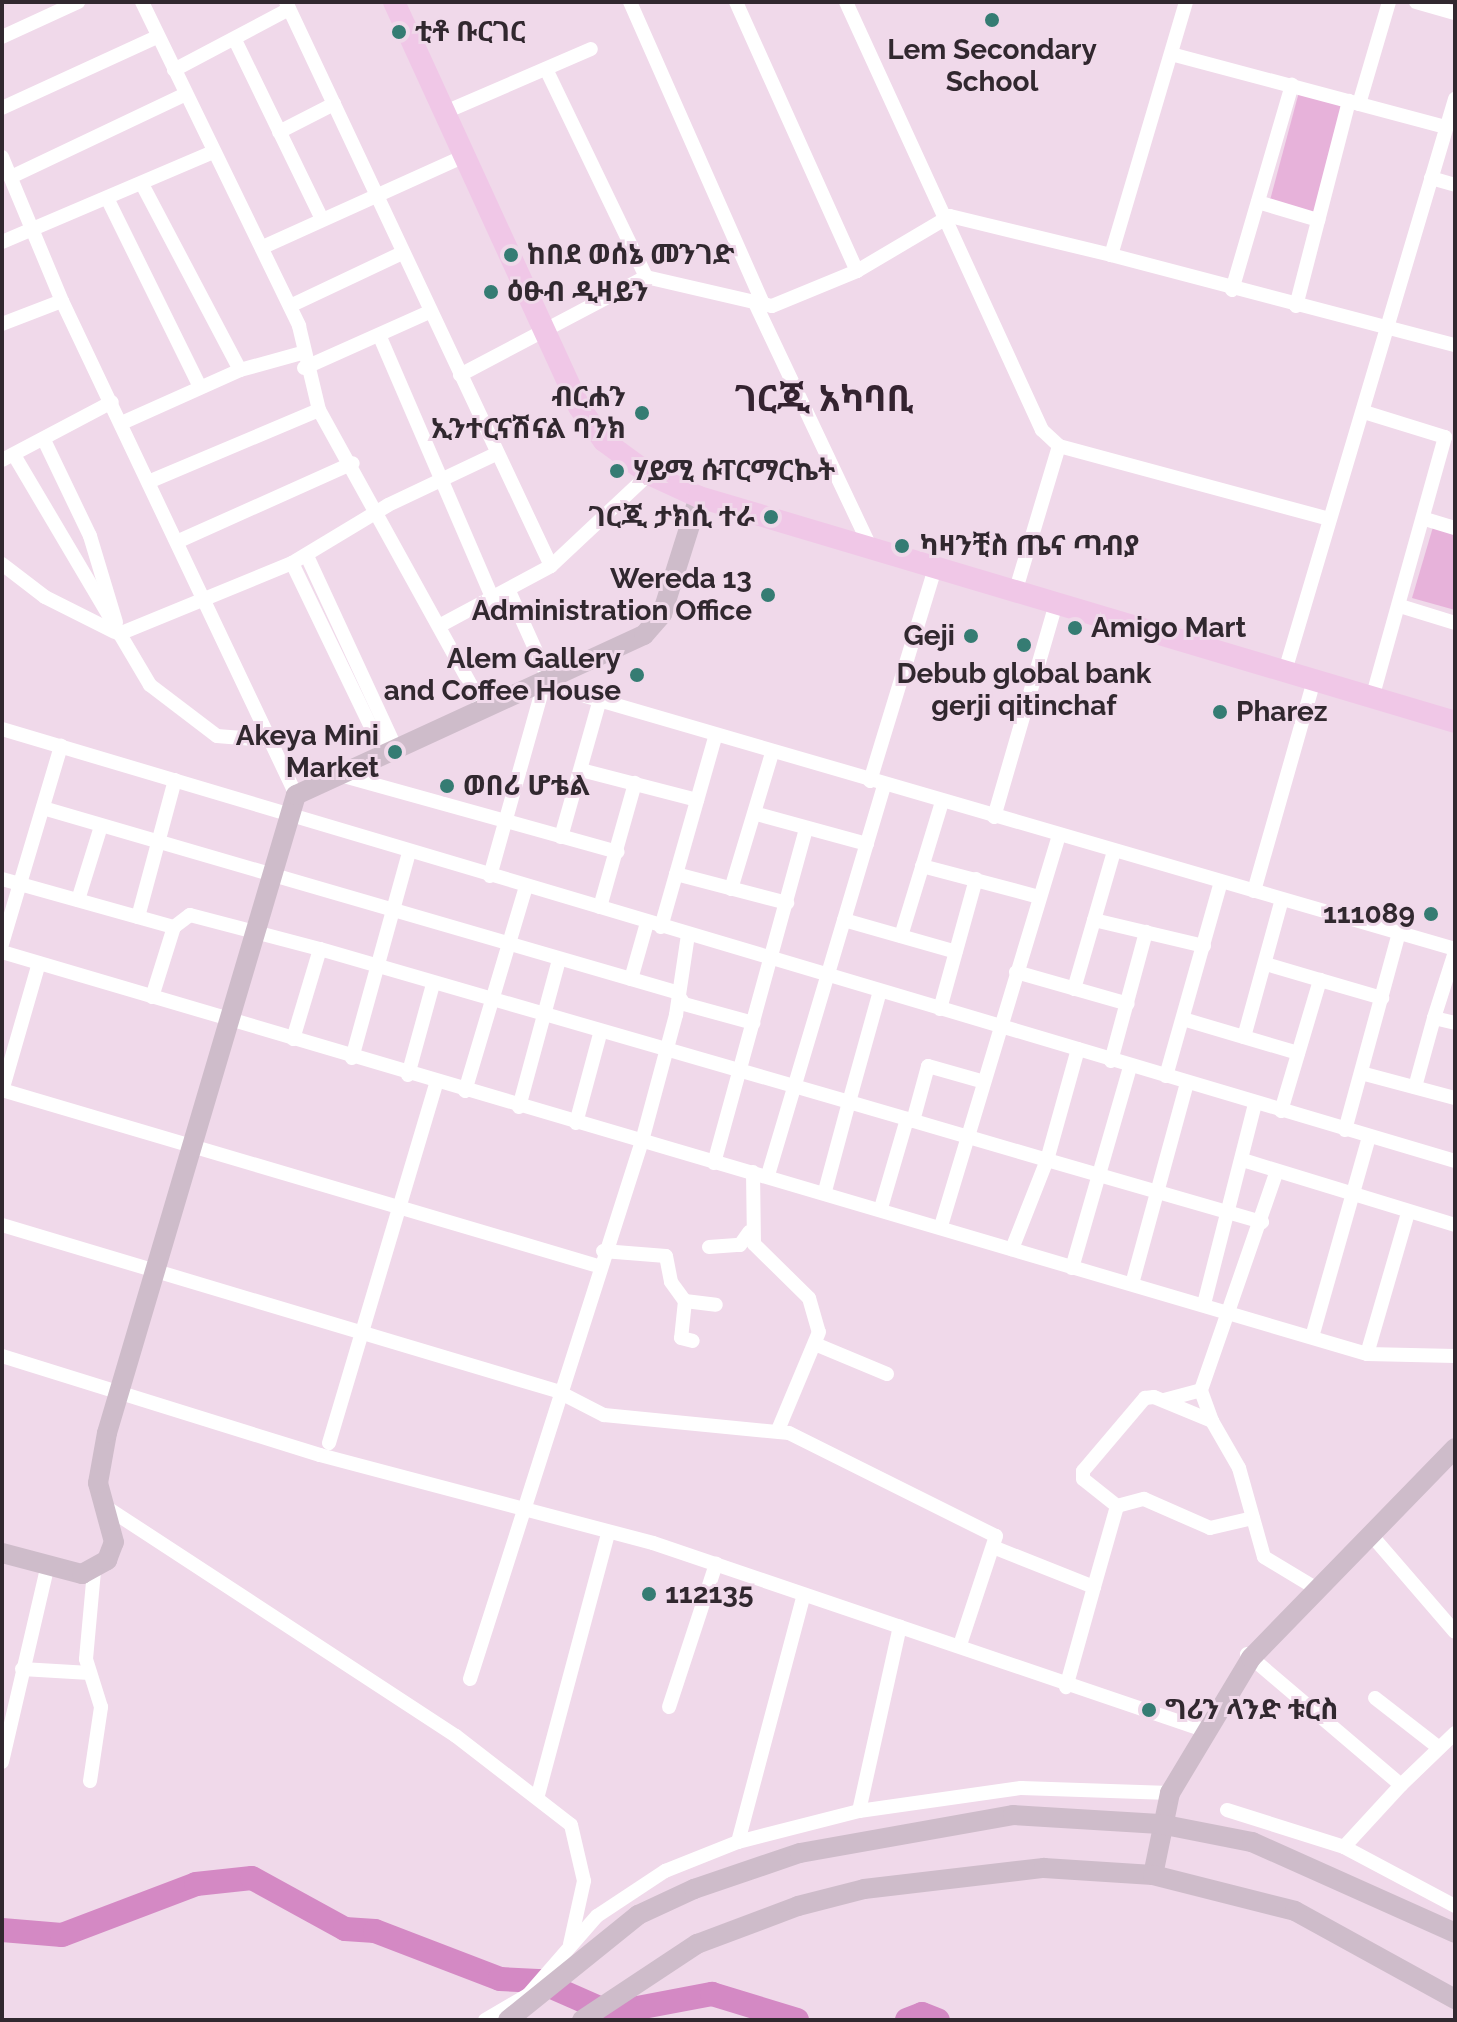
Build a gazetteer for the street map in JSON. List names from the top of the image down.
{
  "districts": ["ገርጂ አካባቢ"],
  "places": [
    "Lem Secondary School",
    "ቲቶ ቡርገር",
    "ከበደ ወሰኔ መንገድ",
    "ዕፁብ ዲዛይን",
    "ብርሐን ኢንተርናሽናል ባንክ",
    "ሃይሚ ሱፐርማርኬት",
    "ገርጂ ታክሲ ተራ",
    "ካዛንቺስ ጤና ጣብያ",
    "Wereda 13 Administration Office",
    "Amigo Mart",
    "Geji",
    "Debub global bank gerji qitinchaf",
    "Alem Gallery and Coffee House",
    "Pharez",
    "Akeya Mini Market",
    "ወበሪ ሆቴል",
    "111089",
    "112135",
    "ግሪን ላንድ ቱርስ"
  ]
}
